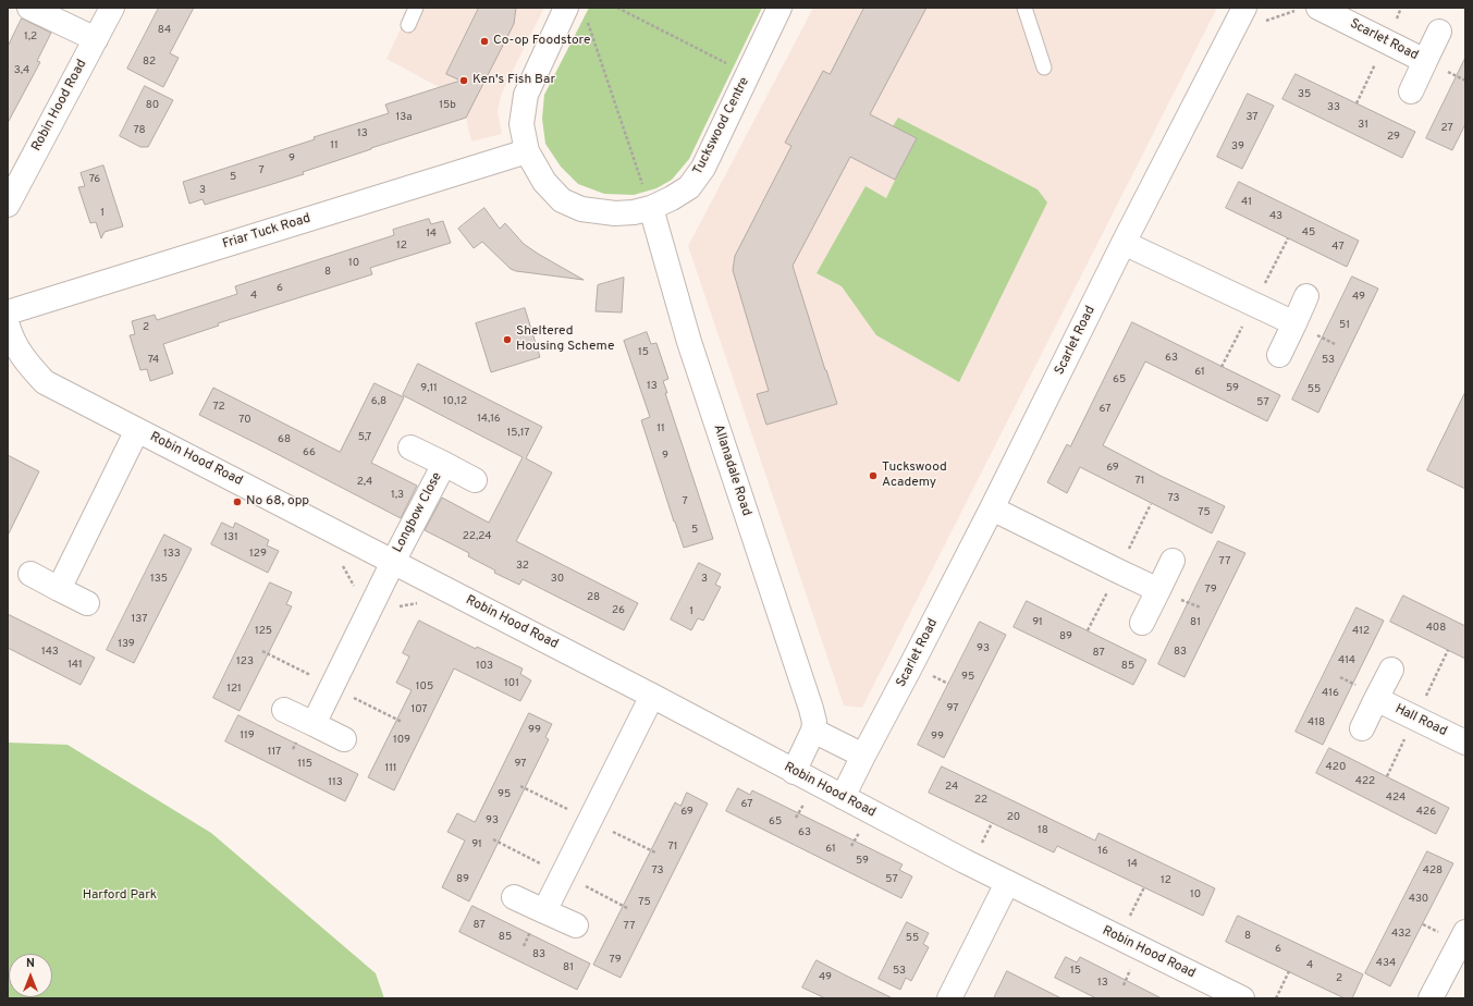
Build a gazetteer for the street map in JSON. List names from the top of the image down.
{
  "streets": {
    "street": [
      "Scarlet Road",
      "Robin Hood Road",
      "Tuckswood Centre",
      "Friar Tuck Road",
      "Allanadale Road",
      "Longbow Close",
      "Hall Road"
    ]
  },
  "crossings": [
    ["Scarlet Road", "Robin Hood Road"],
    ["Robin Hood Road", "Friar Tuck Road"],
    ["Robin Hood Road", "Longbow Close"],
    ["Tuckswood Centre", "Friar Tuck Road"],
    ["Tuckswood Centre", "Allanadale Road"]
  ],
  "parks": ["Harford Park"],
  "places": [
    "Co-op Foodstore",
    "Ken's Fish Bar",
    "Sheltered Housing Scheme",
    "Tuckswood Academy",
    "No 68, opp"
  ],
  "house_numbers": [
    "84",
    "1,2",
    "82",
    "3,4",
    "35",
    "80",
    "15b",
    "33",
    "13a",
    "37",
    "31",
    "27",
    "78",
    "13",
    "29",
    "11",
    "39",
    "9",
    "7",
    "5",
    "76",
    "3",
    "41",
    "1",
    "43",
    "45",
    "14",
    "12",
    "47",
    "10",
    "8",
    "6",
    "4",
    "49",
    "51",
    "2",
    "15",
    "63",
    "74",
    "53",
    "61",
    "65",
    "13",
    "9,11",
    "59",
    "55",
    "6,8",
    "10,12",
    "57",
    "72",
    "67",
    "14,16",
    "70",
    "11",
    "15,17",
    "5,7",
    "68",
    "66",
    "9",
    "69",
    "71",
    "2,4",
    "1,3",
    "73",
    "7",
    "75",
    "5",
    "22,24",
    "131",
    "133",
    "129",
    "77",
    "32",
    "135",
    "30",
    "3",
    "79",
    "28",
    "26",
    "1",
    "137",
    "91",
    "81",
    "408",
    "125",
    "412",
    "89",
    "139",
    "93",
    "143",
    "83",
    "87",
    "414",
    "123",
    "141",
    "103",
    "85",
    "95",
    "101",
    "105",
    "121",
    "416",
    "97",
    "107",
    "418",
    "99",
    "119",
    "99",
    "109",
    "117",
    "115",
    "97",
    "420",
    "111",
    "422",
    "113",
    "24",
    "95",
    "424",
    "22",
    "67",
    "69",
    "426",
    "20",
    "93",
    "65",
    "18",
    "63",
    "91",
    "71",
    "61",
    "16",
    "59",
    "14",
    "73",
    "428",
    "89",
    "57",
    "12",
    "10",
    "430",
    "75",
    "87",
    "77",
    "432",
    "8",
    "85",
    "55",
    "6",
    "83",
    "79",
    "434",
    "4",
    "81",
    "53",
    "15",
    "49",
    "2",
    "13"
  ],
  "north": "top"
}
